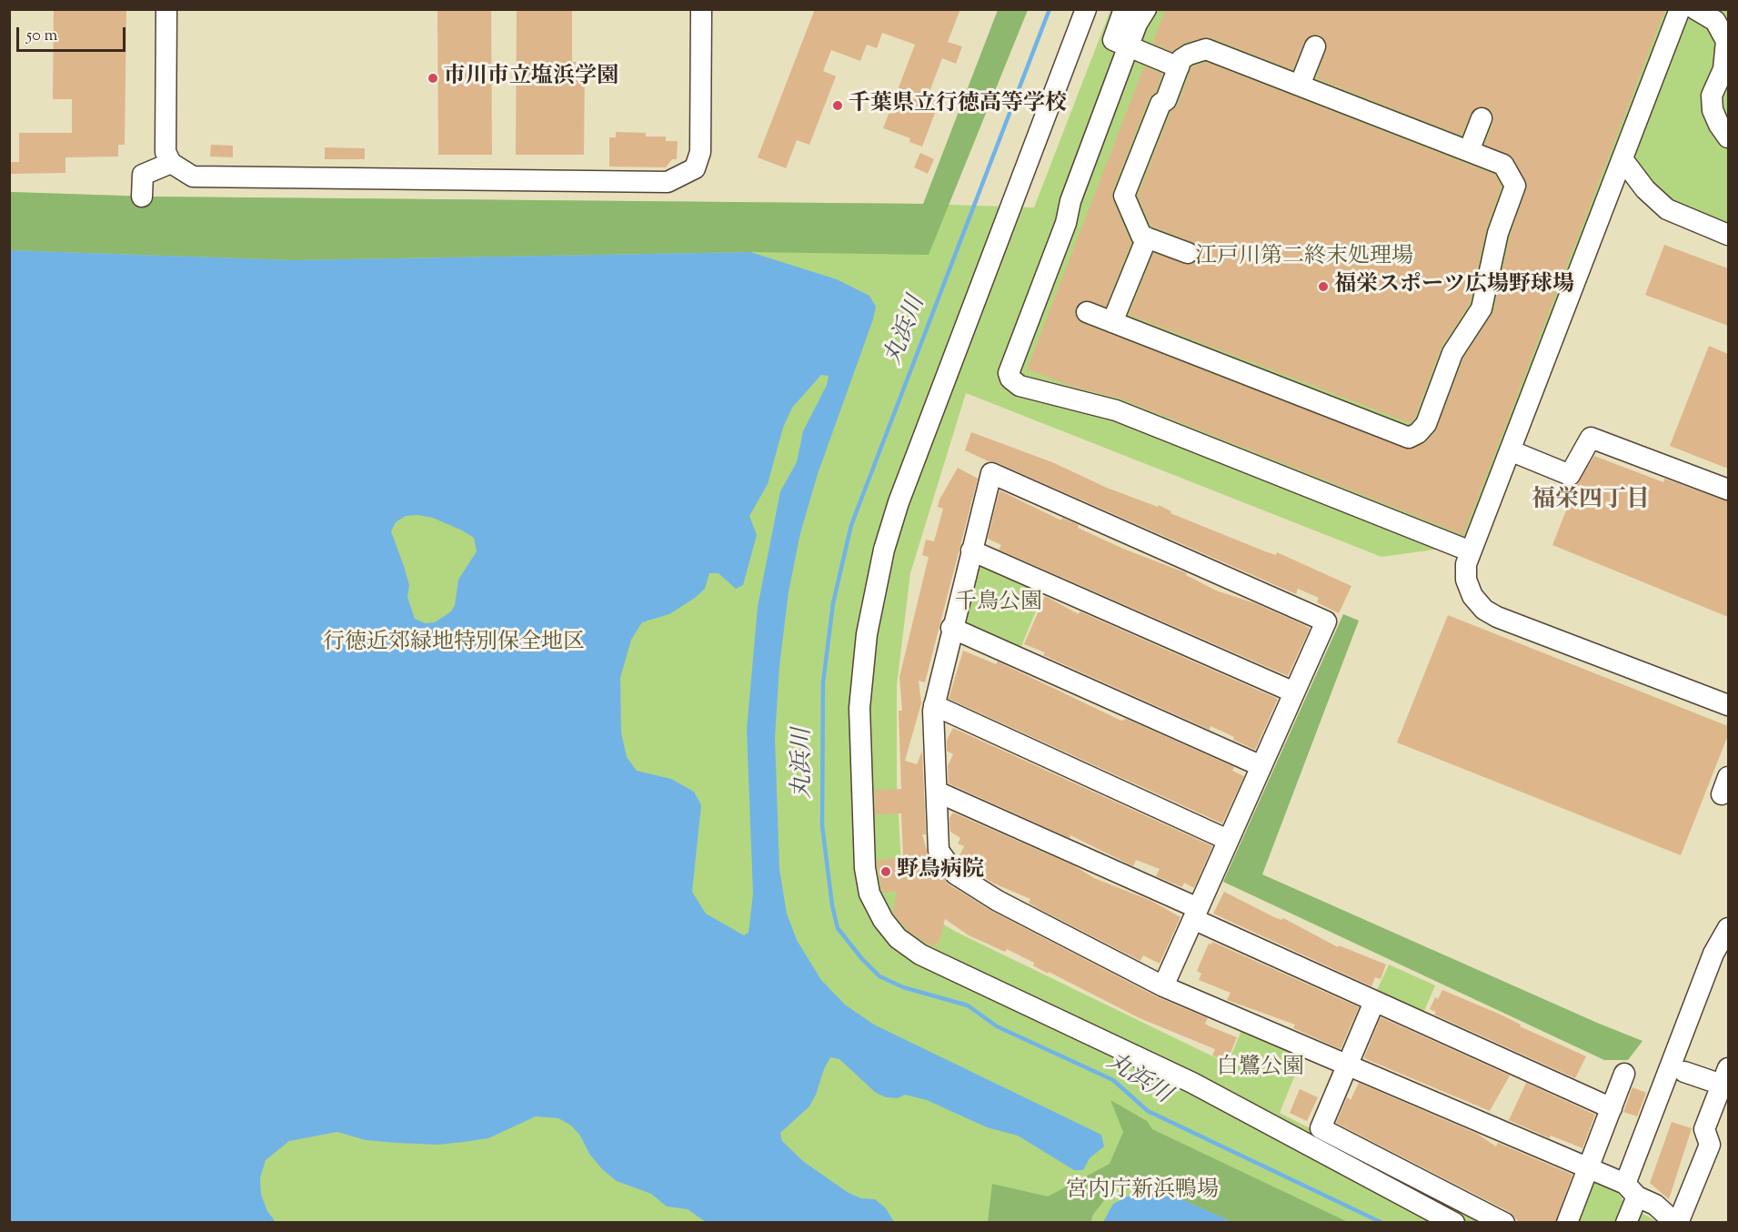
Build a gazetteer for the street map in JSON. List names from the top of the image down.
{
  "districts": ["福栄四丁目"],
  "water": ["丸浜川"],
  "parks": [
    "江戸川第二終末処理場",
    "千鳥公園",
    "行徳近郊緑地特別保全地区",
    "白鷺公園",
    "宮内庁新浜鴨場"
  ],
  "places": [
    "市川市立塩浜学園",
    "千葉県立行徳高等学校",
    "福栄スポーツ広場野球場",
    "野鳥病院"
  ],
  "scale_bar": "50 m"
}
